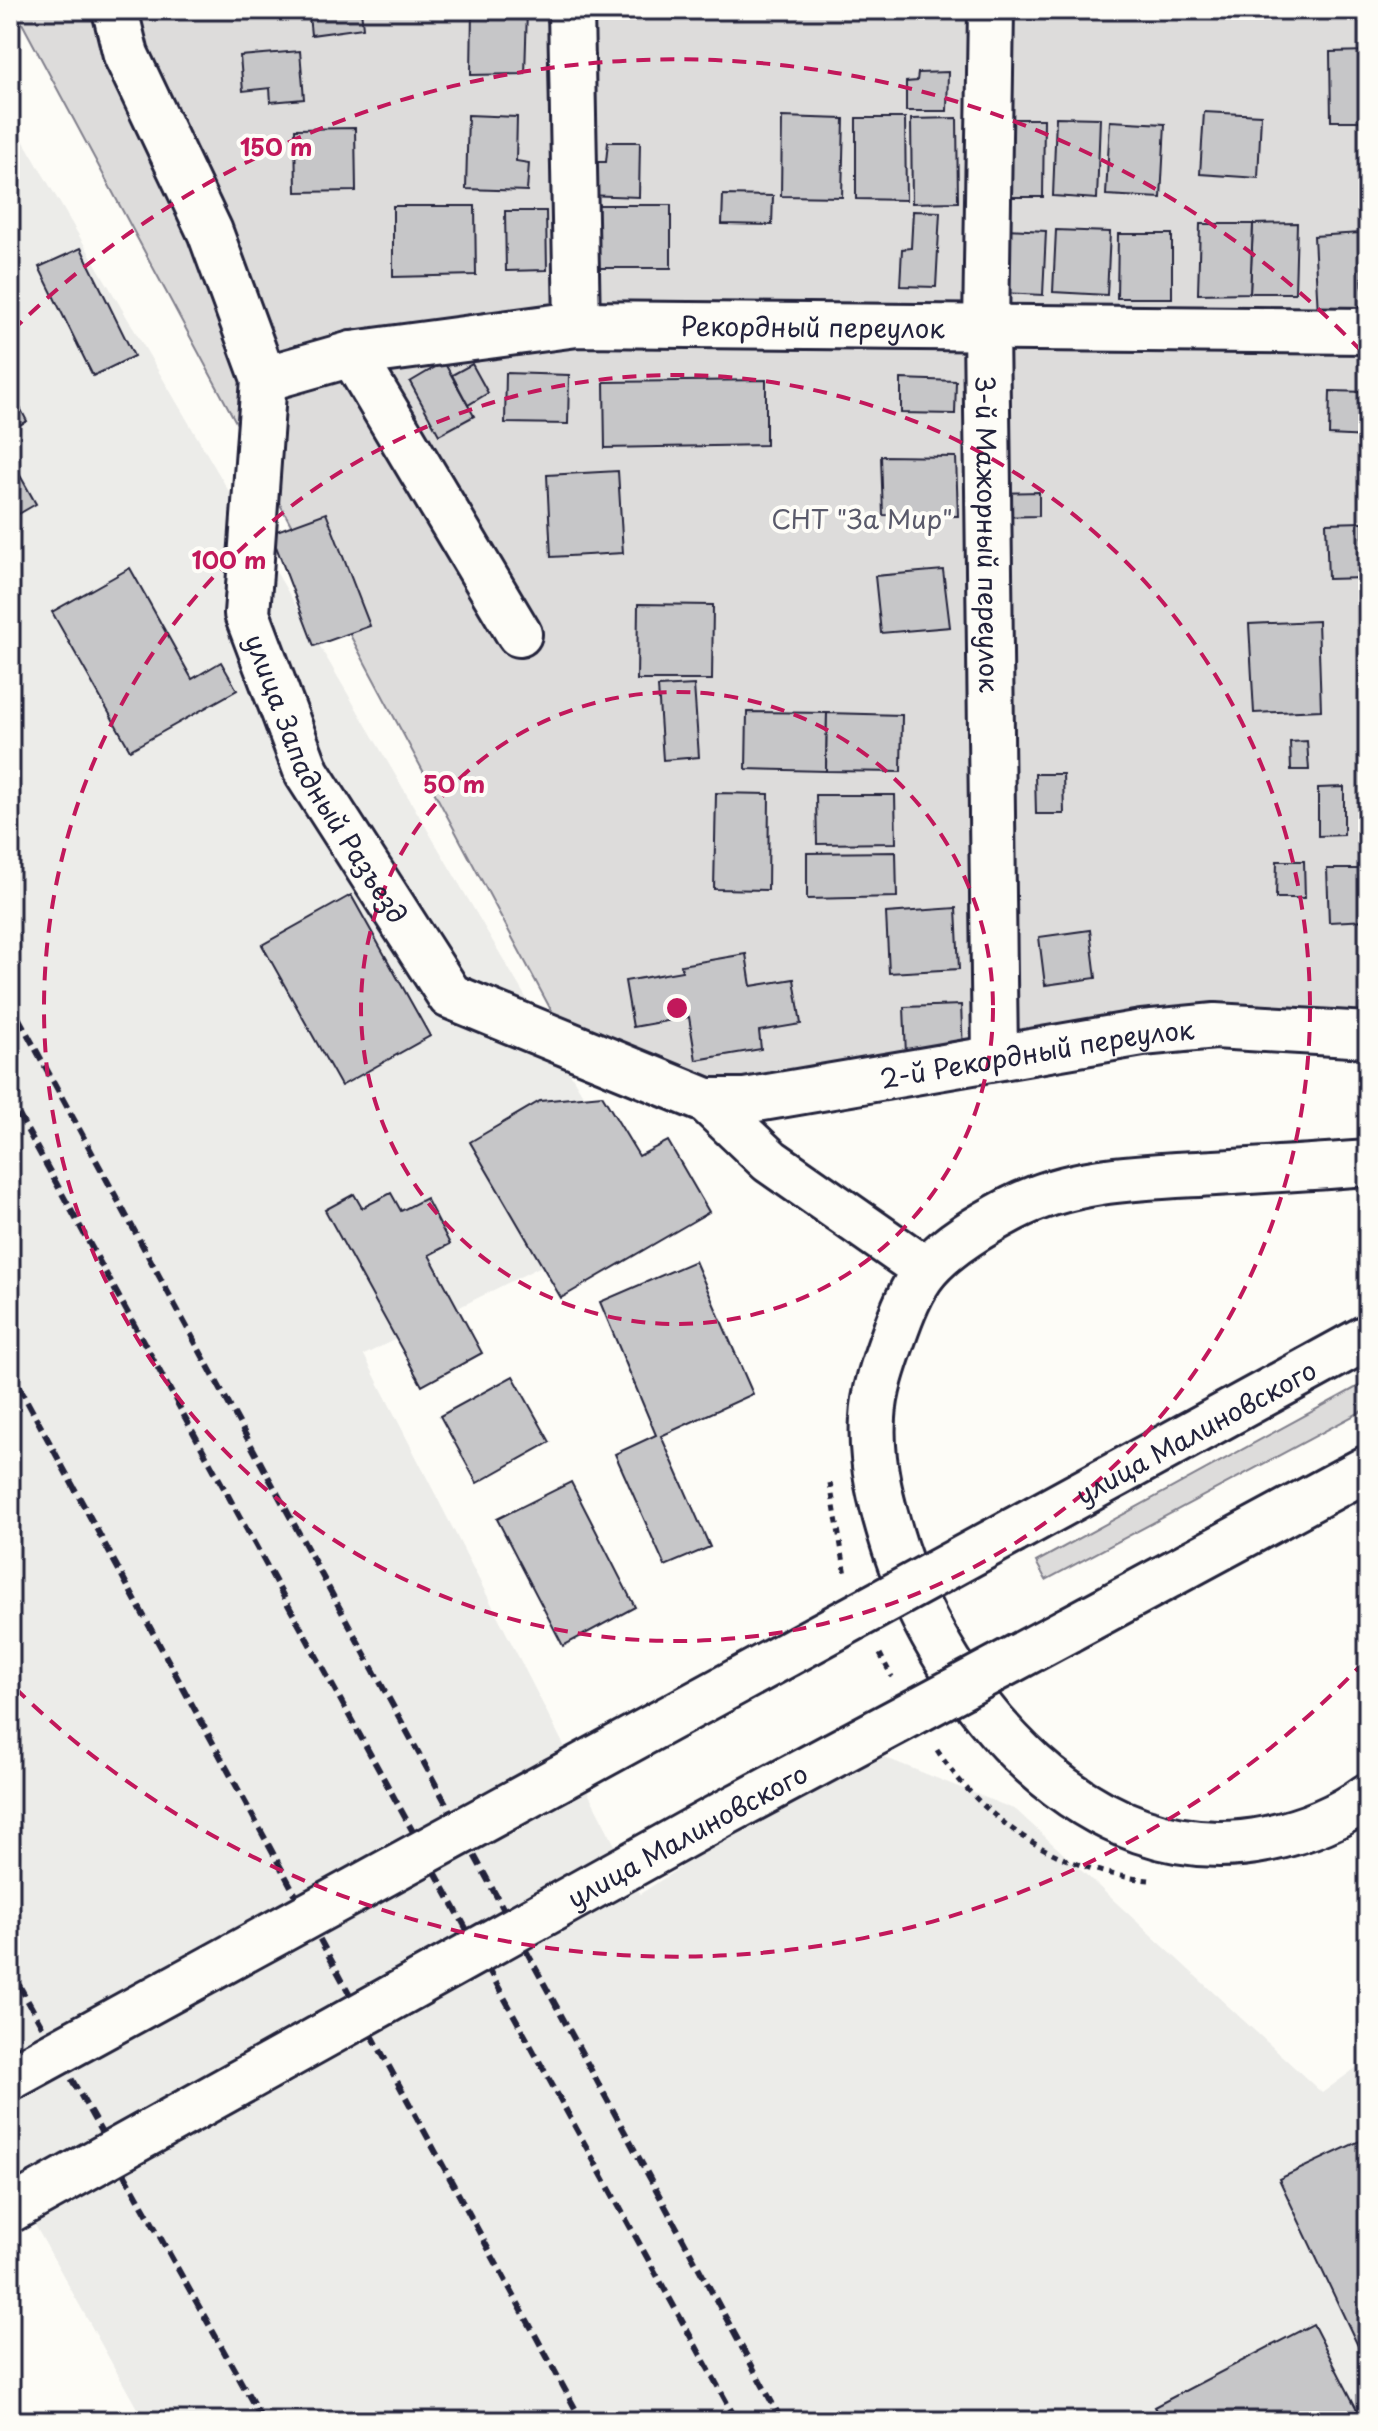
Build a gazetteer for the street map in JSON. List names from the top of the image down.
{
  "streets": {
    "main road": [
      "Рекордный переулок",
      "3-й Мажорный переулок",
      "улица Западный Разъезд",
      "2-й Рекордный переулок",
      "улица Малиновского"
    ]
  },
  "crossings": [
    ["Рекордный переулок", "3-й Мажорный переулок"],
    ["Рекордный переулок", "улица Западный Разъезд"],
    ["3-й Мажорный переулок", "2-й Рекордный переулок"],
    ["улица Западный Разъезд", "2-й Рекордный переулок"]
  ],
  "parks": ["СНТ \"За Мир\""],
  "rings": ["150 m", "100 m", "50 m"]
}
